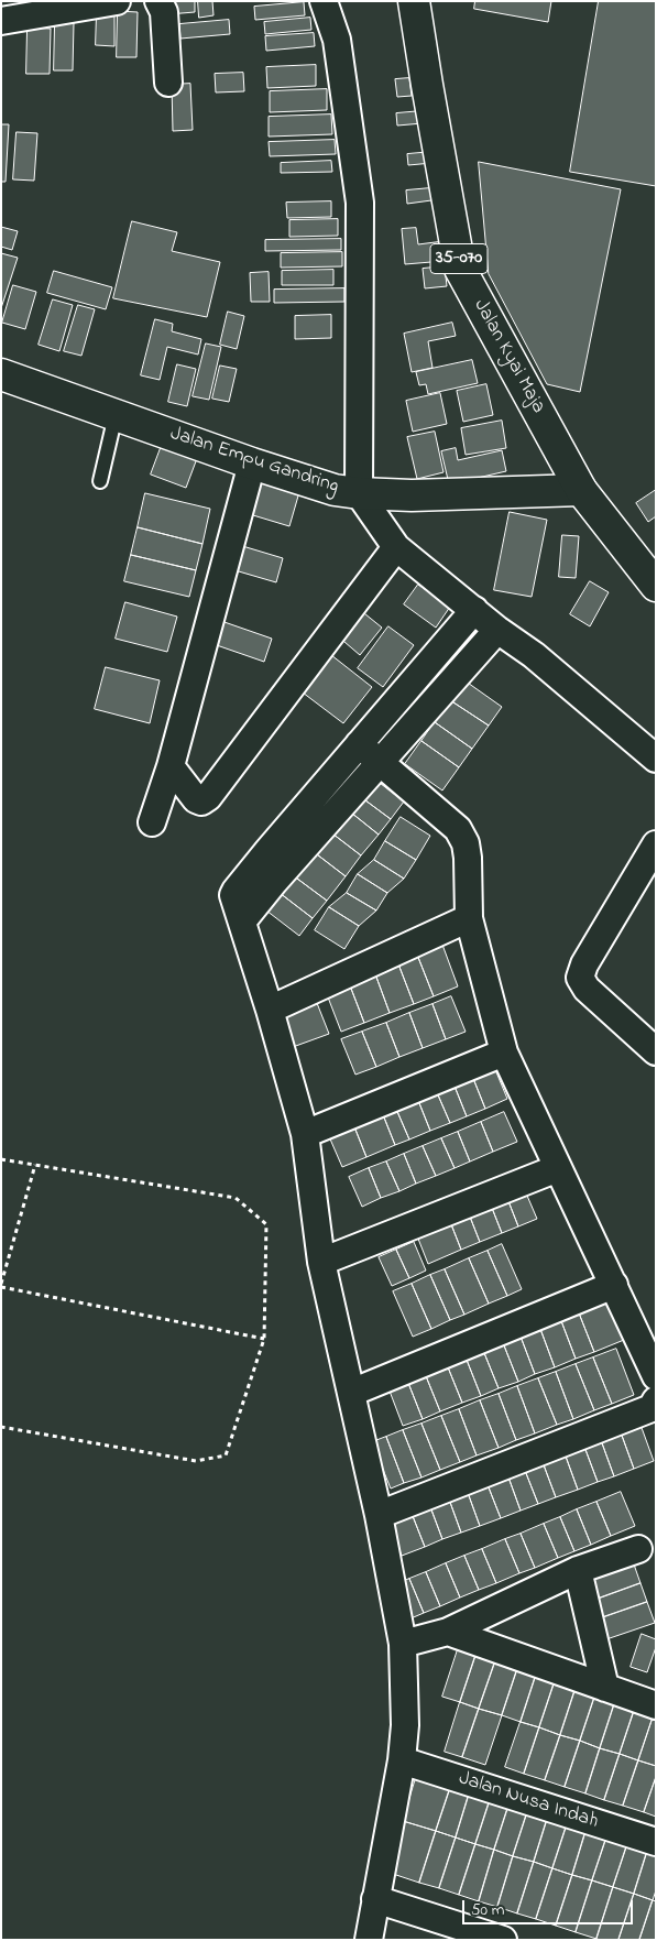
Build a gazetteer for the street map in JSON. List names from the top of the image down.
{
  "streets": {
    "main road": ["35-070", "Jalan Kyai Maja", "Jalan Empu Gandring"],
    "street": ["Jalan Nusa Indah"]
  },
  "crossings": [
    ["Jalan Kyai Maja", "Jalan Empu Gandring"]
  ],
  "scale_bar": "50 m"
}
